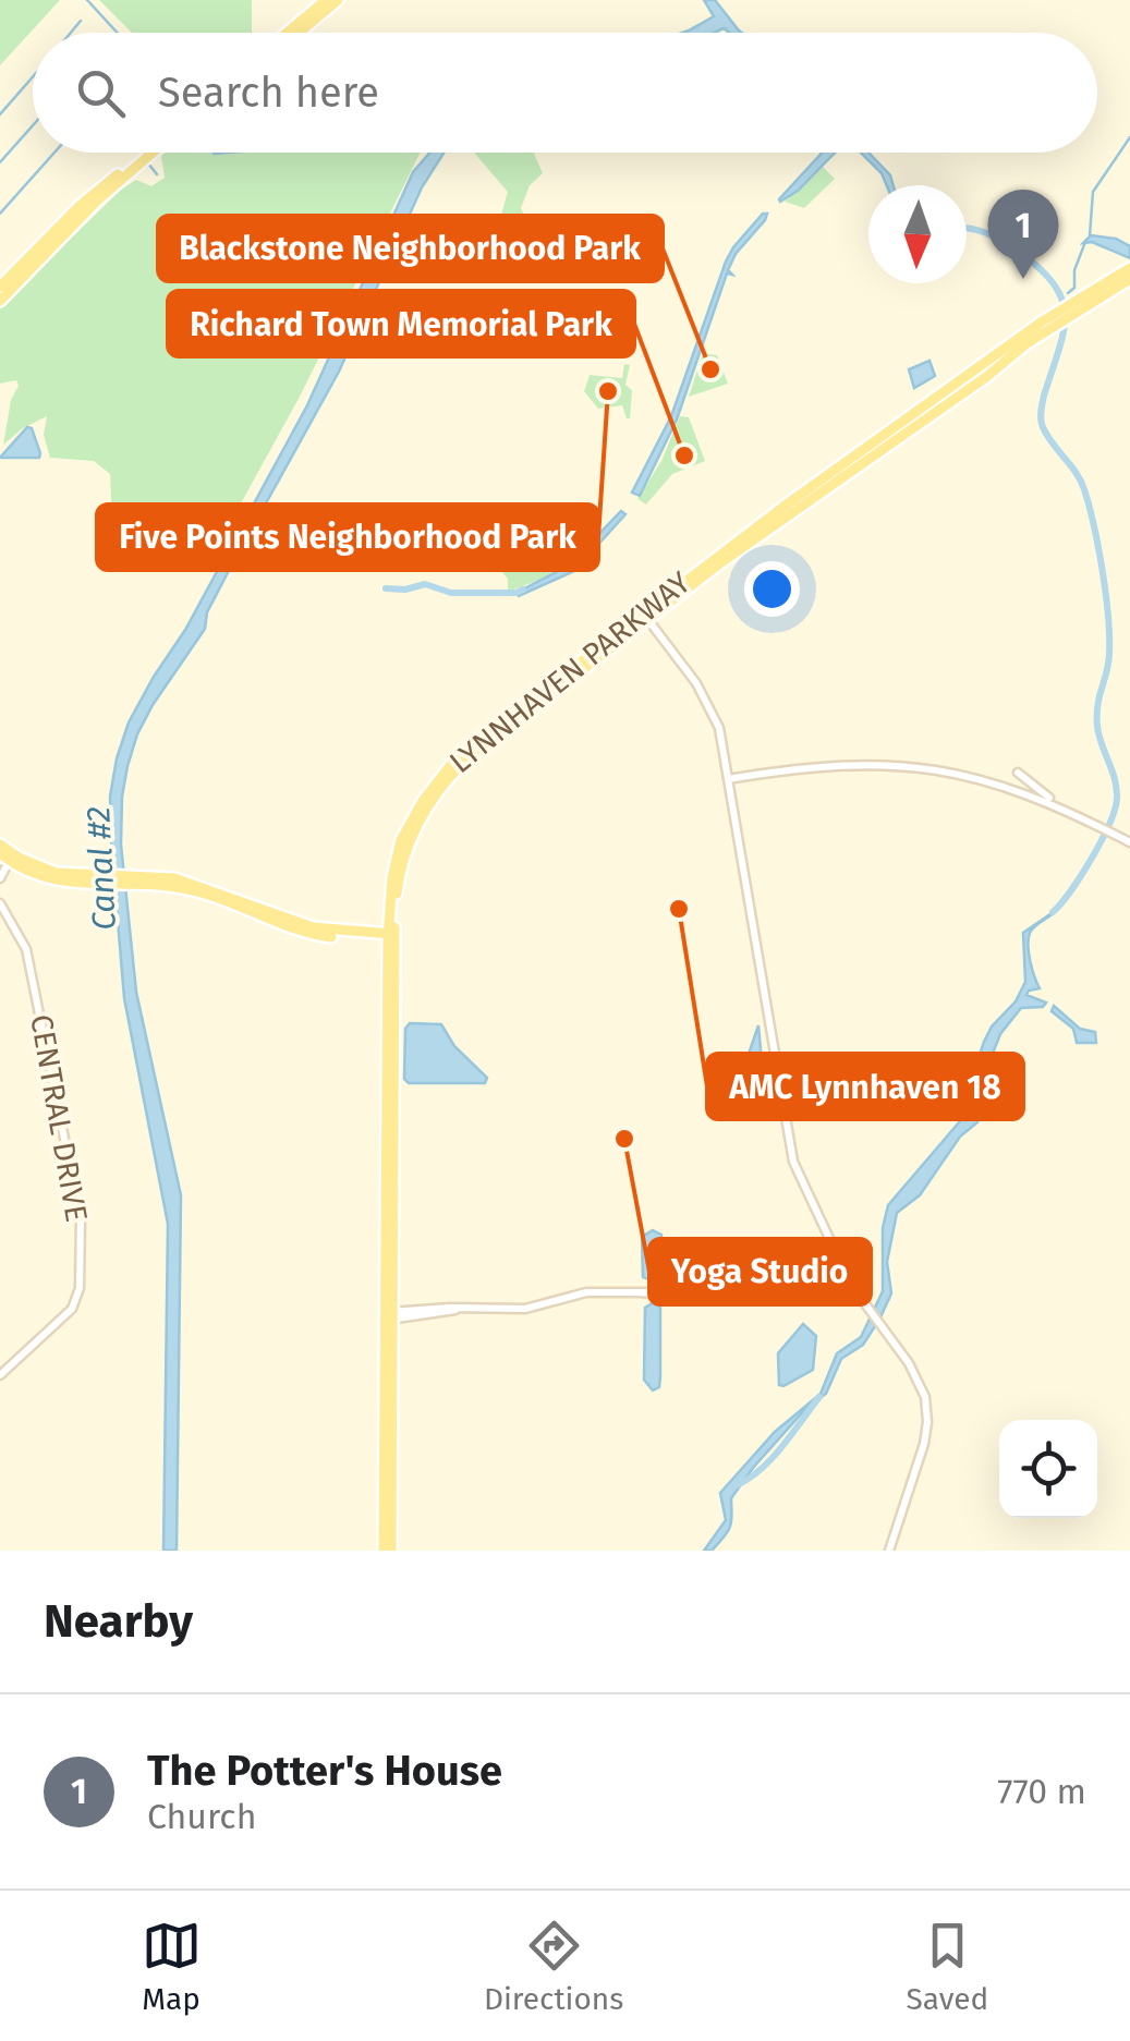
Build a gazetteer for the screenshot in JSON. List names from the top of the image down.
{
  "streets": {
    "main road": ["LYNNHAVEN PARKWAY"],
    "street": ["CENTRAL DRIVE"]
  },
  "water": ["Canal #2"],
  "places": [
    "Blackstone Neighborhood Park",
    "Five Points Neighborhood Park",
    "Richard Town Memorial Park",
    "AMC Lynnhaven 18",
    "Yoga Studio"
  ],
  "north": "bottom",
  "page": {
    "search": "Search here",
    "pins": "1",
    "heading": "Nearby",
    "list": [
      {
        "mark": "1",
        "name": "The Potter's House",
        "note": "Church",
        "value": "770 m"
      }
    ],
    "nav": ["Map", "Directions", "Saved"]
  }
}
